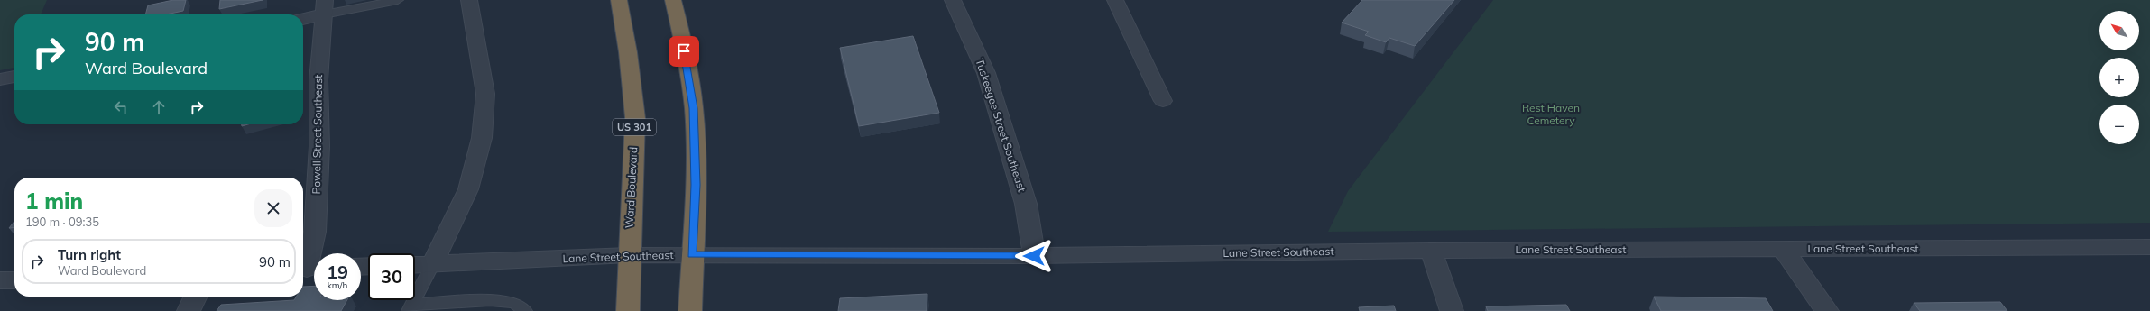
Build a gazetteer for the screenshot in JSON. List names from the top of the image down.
{
  "streets": {
    "highway": ["US 301", "Ward Boulevard"],
    "street": ["Tuskeegee Street Southeast", "Powell Street Southeast", "Lane Street Southeast"]
  },
  "crossings": [
    ["Tuskeegee Street Southeast", "Lane Street Southeast"],
    ["Ward Boulevard", "Lane Street Southeast"]
  ],
  "parks": ["Rest Haven Cemetery"],
  "north": "top left",
  "page": {
    "map_buttons": ["+", "−"],
    "turn": ["90 m", "Ward Boulevard"],
    "heading": ["1 min", "190 m · 09:35"],
    "list": [
      {
        "name": "Turn right",
        "note": "Ward Boulevard",
        "value": "90 m"
      }
    ],
    "speed": "19 km/h",
    "limit": "30"
  }
}
